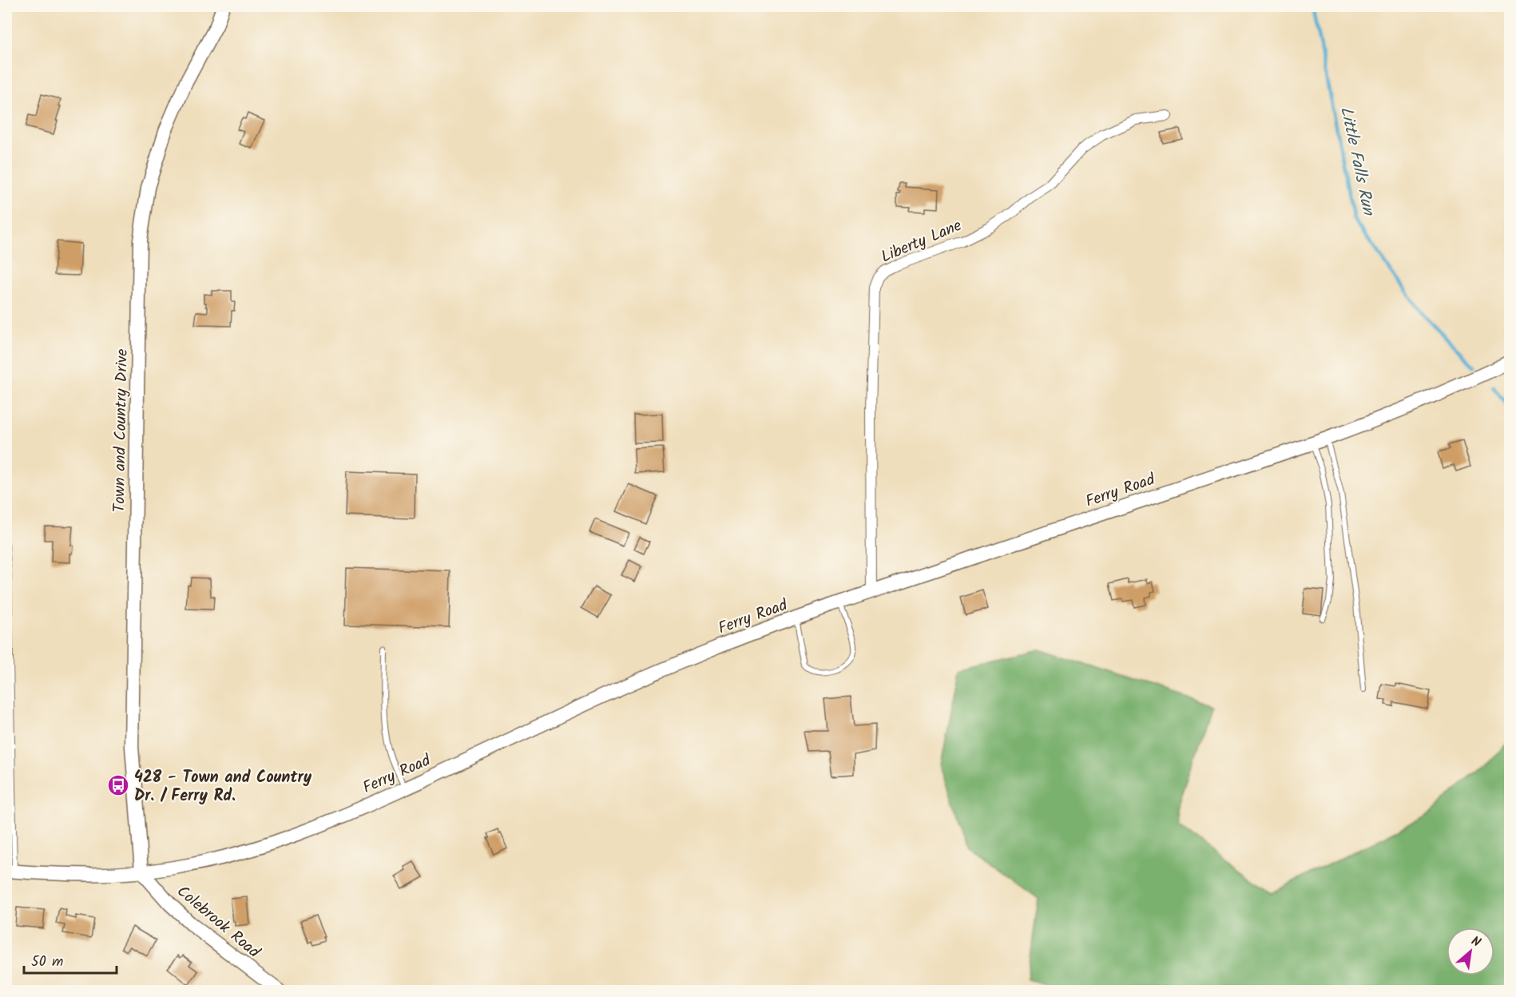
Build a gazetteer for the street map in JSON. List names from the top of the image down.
{
  "streets": {
    "main road": ["Town and Country Drive", "Ferry Road", "Colebrook Road"],
    "street": ["Liberty Lane"]
  },
  "crossings": [
    ["Liberty Lane", "Ferry Road"],
    ["Town and Country Drive", "Ferry Road"],
    ["Town and Country Drive", "Colebrook Road"],
    ["Ferry Road", "Colebrook Road"]
  ],
  "water": ["Little Falls Run"],
  "places": {
    "bus stop": ["428 - Town and Country Dr. / Ferry Rd."]
  },
  "scale_bar": "50 m",
  "north": "top right"
}
